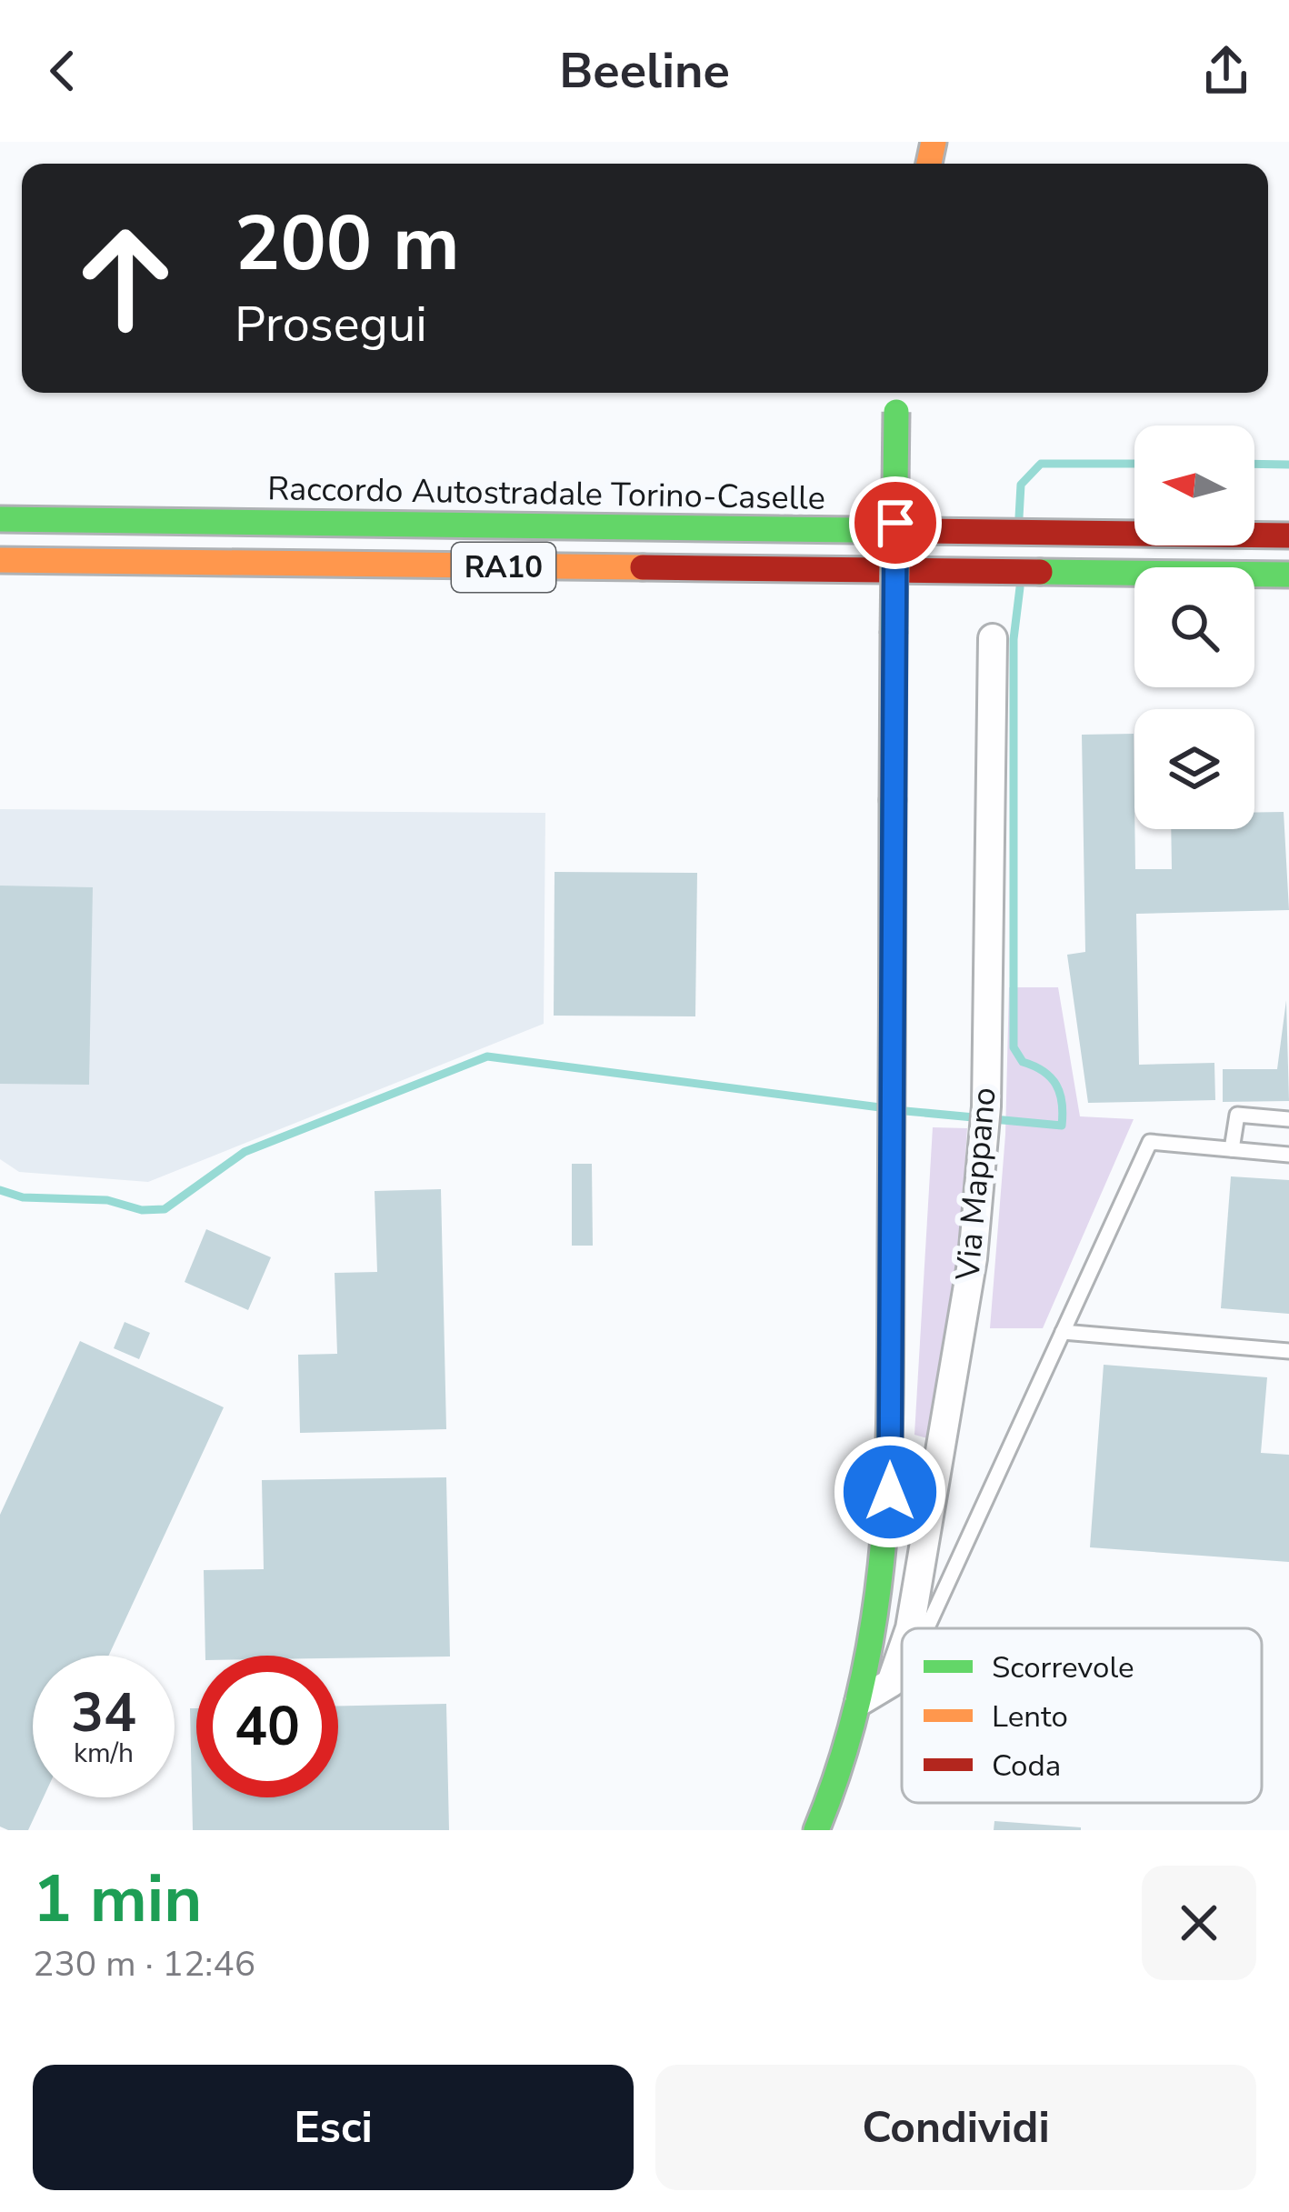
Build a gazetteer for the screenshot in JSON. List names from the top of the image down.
{
  "streets": {
    "main road": ["Raccordo Autostradale Torino-Caselle", "RA10"],
    "street": ["Via Mappano"]
  },
  "legend": ["Scorrevole", "Lento", "Coda"],
  "north": "left",
  "page": {
    "header": "Beeline",
    "turn": ["200 m", "Prosegui"],
    "speed": "34 km/h",
    "limit": "40",
    "heading": ["1 min", "230 m · 12:46"],
    "buttons": ["Esci", "Condividi"]
  }
}
